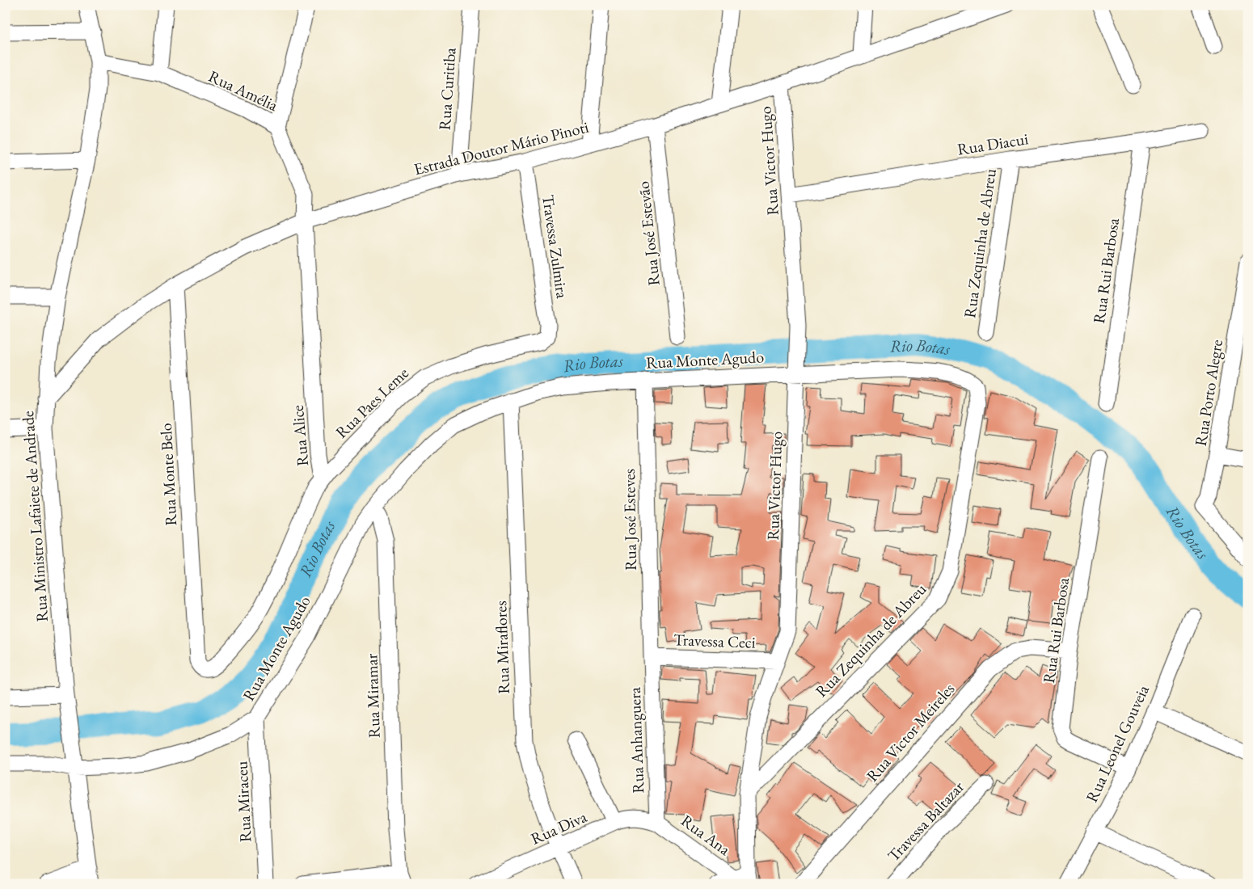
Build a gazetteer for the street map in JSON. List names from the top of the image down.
{
  "streets": {
    "street": [
      "Rua Curitiba",
      "Rua Amélia",
      "Rua Diacui",
      "Estrada Doutor Mário Pinoti",
      "Rua Victor Hugo",
      "Rua José Estevão",
      "Rua Zequinha de Abreu",
      "Travessa Zulmira",
      "Rua Rui Barbosa",
      "Rua Monte Agudo",
      "Rua Porto Alegre",
      "Rua Paes Leme",
      "Rua Alice",
      "Rua Monte Belo",
      "Rua Ministro Lafaiete de Andrade",
      "Rua José Esteves",
      "Travessa Ceci",
      "Rua Miraflores",
      "Rua Miramar",
      "Rua Victor Meireles",
      "Rua Anhanguera",
      "Rua Leonel Gouveia",
      "Rua Miraceu",
      "Travessa Baltazar",
      "Rua Diva",
      "Rua Ana"
    ]
  },
  "crossings": [
    ["Rua Curitiba", "Estrada Doutor Mário Pinoti"],
    ["Rua Amélia", "Estrada Doutor Mário Pinoti"],
    ["Rua Amélia", "Rua Alice"],
    ["Rua Amélia", "Rua Ministro Lafaiete de Andrade"],
    ["Rua Diacui", "Rua Victor Hugo"],
    ["Rua Diacui", "Rua Zequinha de Abreu"],
    ["Rua Diacui", "Rua Rui Barbosa"],
    ["Estrada Doutor Mário Pinoti", "Rua Victor Hugo"],
    ["Estrada Doutor Mário Pinoti", "Rua José Estevão"],
    ["Estrada Doutor Mário Pinoti", "Travessa Zulmira"],
    ["Estrada Doutor Mário Pinoti", "Rua Alice"],
    ["Estrada Doutor Mário Pinoti", "Rua Monte Belo"],
    ["Estrada Doutor Mário Pinoti", "Rua Ministro Lafaiete de Andrade"],
    ["Rua Victor Hugo", "Rua Zequinha de Abreu"],
    ["Rua Victor Hugo", "Rua Monte Agudo"],
    ["Rua Victor Hugo", "Travessa Ceci"],
    ["Rua Zequinha de Abreu", "Rua Monte Agudo"],
    ["Travessa Zulmira", "Rua Paes Leme"],
    ["Rua Rui Barbosa", "Rua Victor Meireles"],
    ["Rua Rui Barbosa", "Rua Leonel Gouveia"],
    ["Rua Monte Agudo", "Rua Ministro Lafaiete de Andrade"],
    ["Rua Monte Agudo", "Rua José Esteves"],
    ["Rua Monte Agudo", "Rua Miraflores"],
    ["Rua Monte Agudo", "Rua Miramar"],
    ["Rua Monte Agudo", "Rua Miraceu"],
    ["Rua Paes Leme", "Rua Alice"],
    ["Rua Alice", "Rua Monte Belo"],
    ["Rua José Esteves", "Travessa Ceci"],
    ["Rua José Esteves", "Rua Anhanguera"],
    ["Travessa Ceci", "Rua Anhanguera"],
    ["Rua Miraflores", "Rua Diva"],
    ["Rua Anhanguera", "Rua Diva"],
    ["Rua Anhanguera", "Rua Ana"],
    ["Rua Diva", "Rua Ana"]
  ],
  "water": ["Rio Botas"]
}
